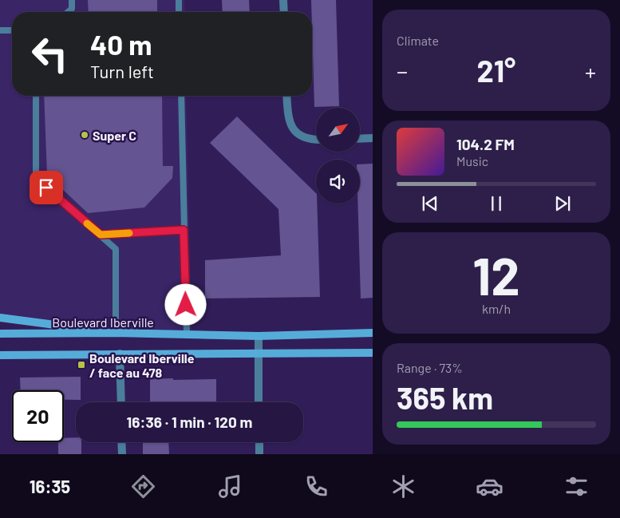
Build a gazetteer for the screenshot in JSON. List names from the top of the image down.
{
  "streets": {
    "street": ["Boulevard Iberville"]
  },
  "places": {
    "other": ["Super C"],
    "transit": ["Boulevard Iberville / face au 478"]
  },
  "north": "top right",
  "page": {
    "tile": [
      "Climate",
      ["12", "km/h"],
      ["Range · 73%", "365 km"]
    ],
    "turn": ["40 m", "Turn left"],
    "heat": ["−", "21°", "+"],
    "song": ["104.2 FM", "Music"],
    "limit": "20",
    "trip": "16:36 · 1 min · 120 m",
    "tabs": "16:35"
  }
}
